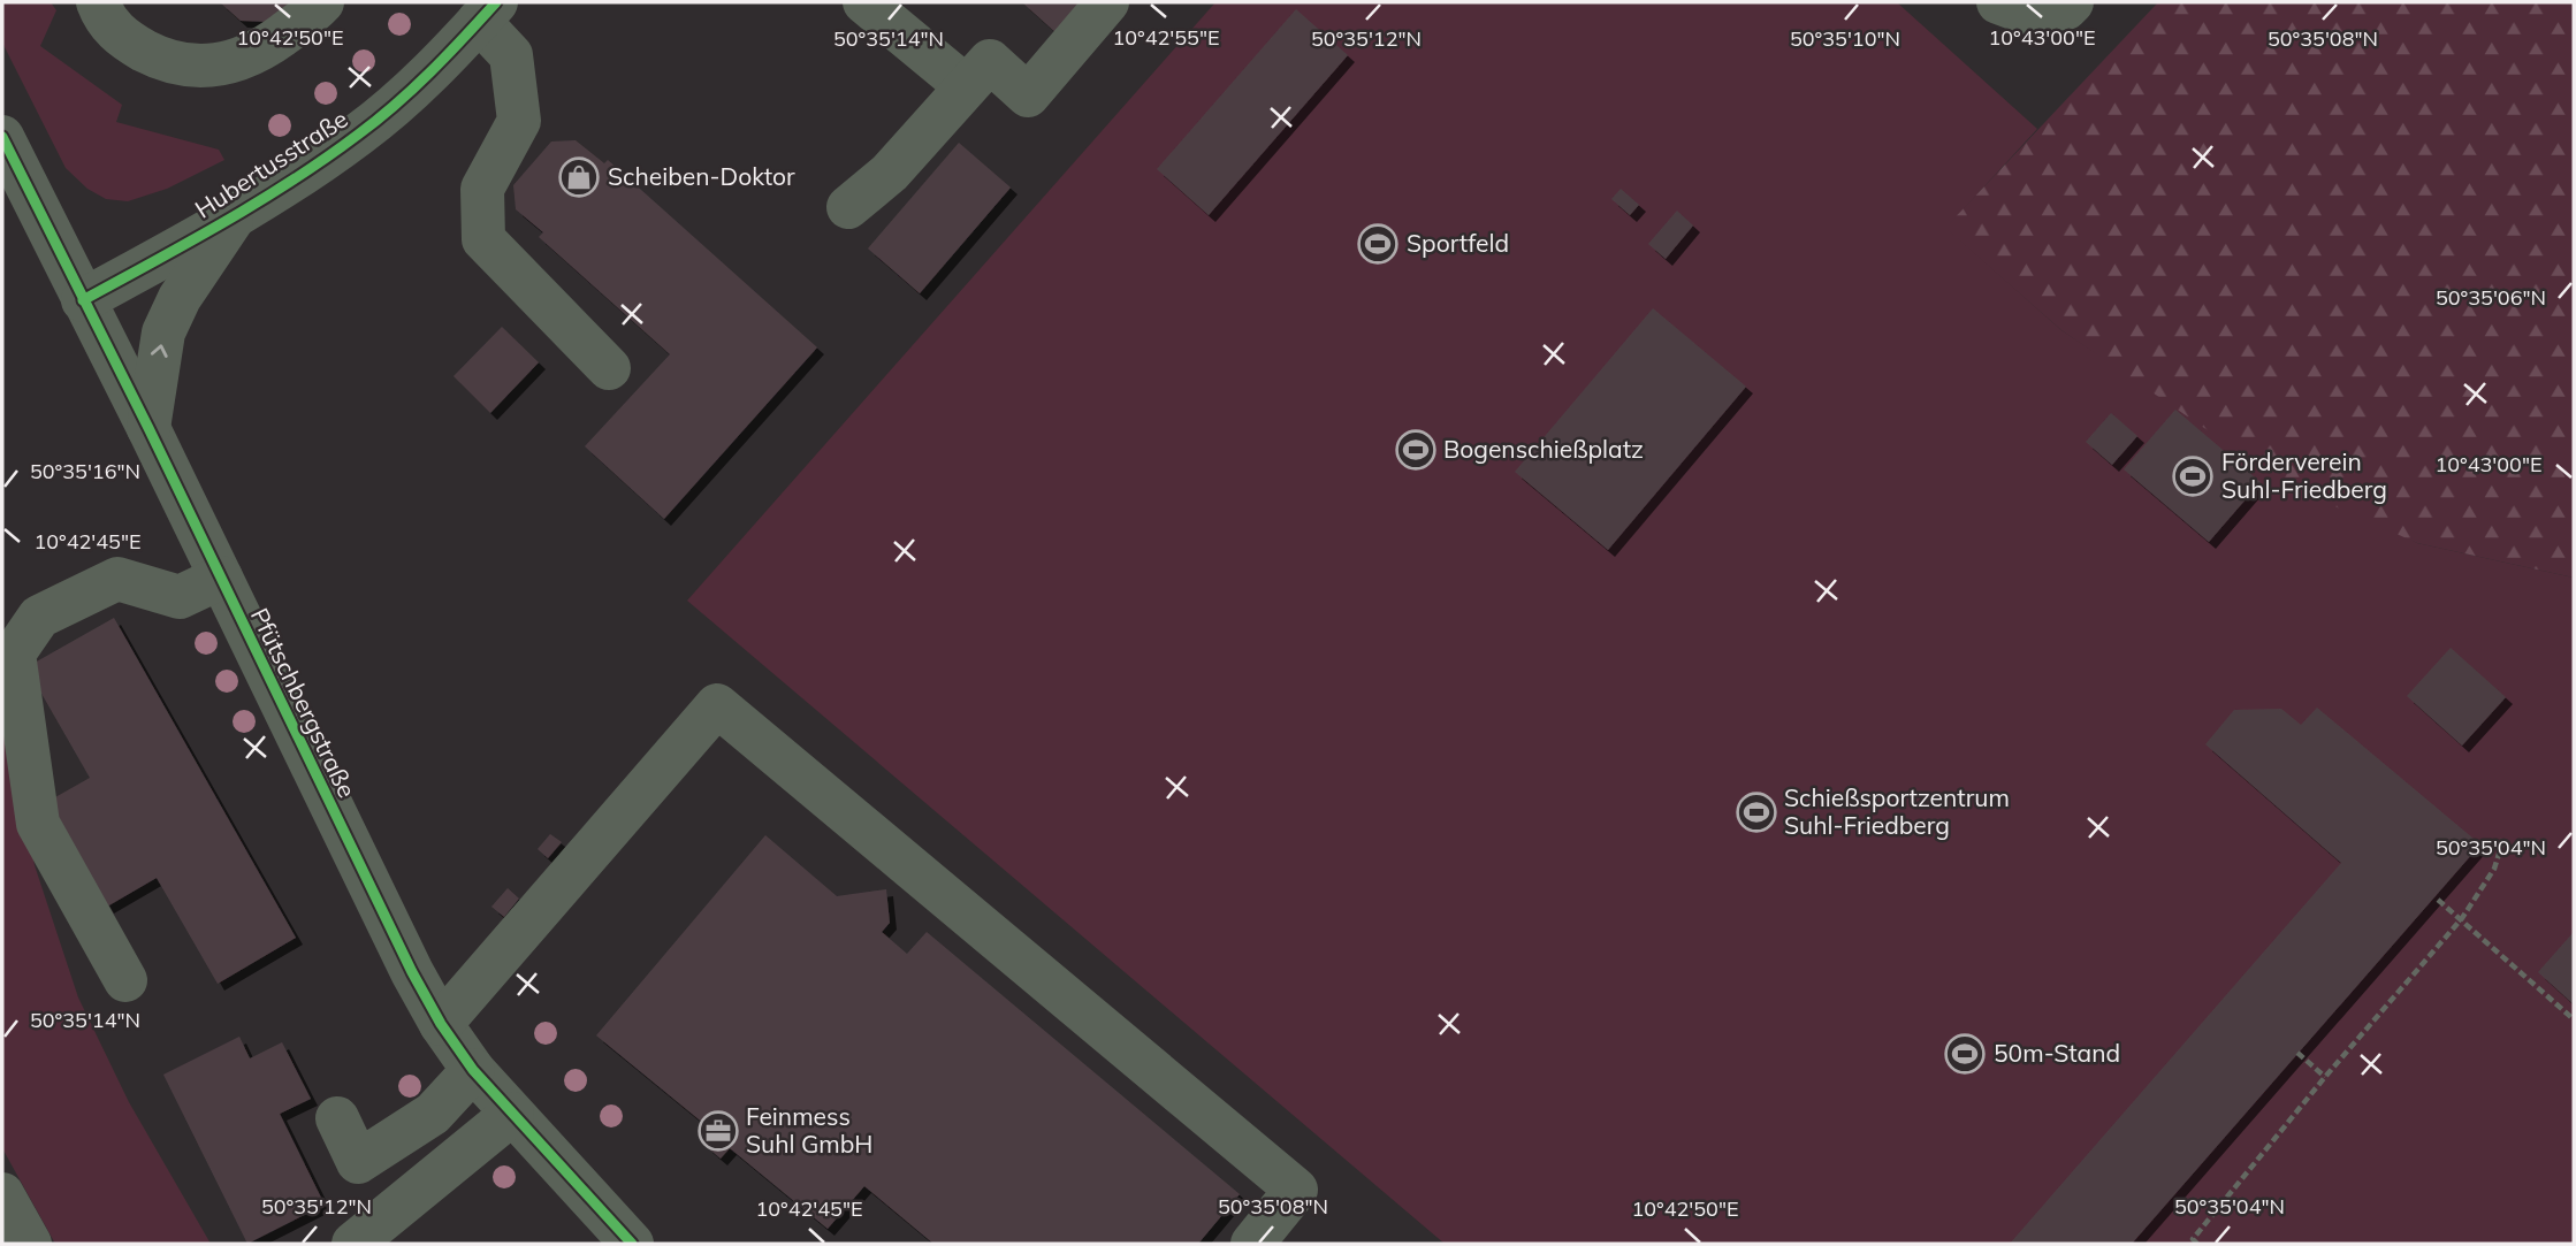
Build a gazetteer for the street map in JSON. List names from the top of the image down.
{
  "streets": {
    "street": ["Hubertusstraße", "Pfütschbergstraße"]
  },
  "crossings": [
    ["Hubertusstraße", "Pfütschbergstraße"]
  ],
  "places": {
    "shop": ["Scheiben-Doktor"],
    "sports": [
      "Sportfeld",
      "Bogenschießplatz",
      "Förderverein Suhl-Friedberg",
      "Schießsportzentrum Suhl-Friedberg",
      "50m-Stand"
    ],
    "office": ["Feinmess Suhl GmbH"]
  },
  "coordinates": [
    "10°42'50\"E",
    "10°42'55\"E",
    "10°43'00\"E",
    "50°35'14\"N",
    "50°35'12\"N",
    "50°35'10\"N",
    "50°35'08\"N",
    "50°35'06\"N",
    "50°35'16\"N",
    "10°42'45\"E",
    "50°35'04\"N"
  ]
}
